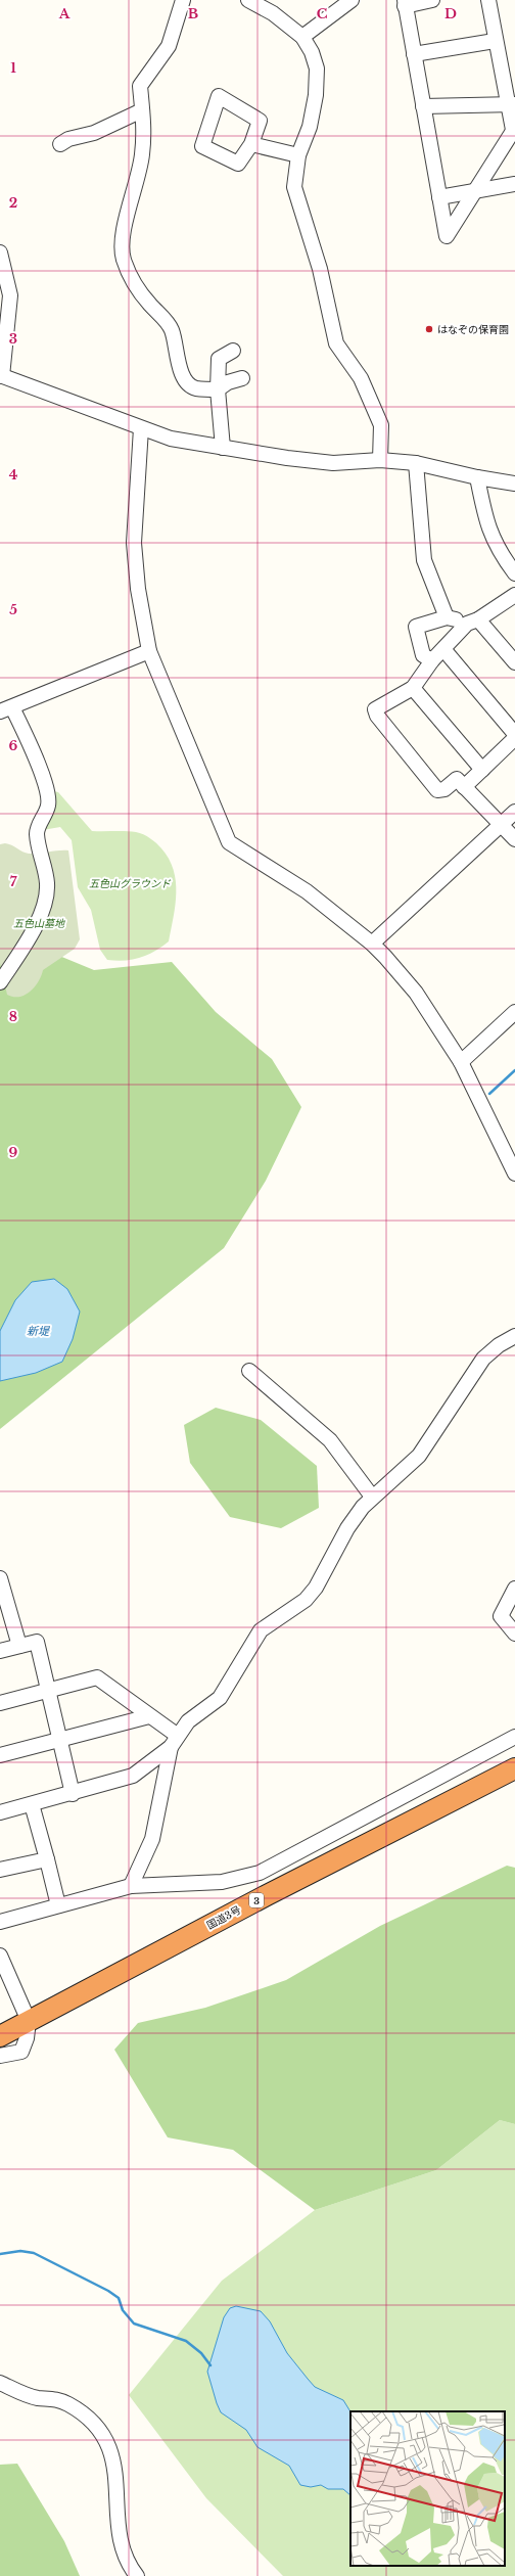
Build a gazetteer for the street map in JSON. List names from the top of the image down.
{
  "streets": {
    "highway": ["3", "国道3号"]
  },
  "water": ["新堤"],
  "parks": ["五色山グラウンド", "五色山墓地"],
  "places": ["はなぞの保育園"],
  "grid": {
    "columns": [
      "A",
      "B",
      "C",
      "D"
    ],
    "rows": [
      "1",
      "2",
      "3",
      "4",
      "5",
      "6",
      "7",
      "8",
      "9"
    ]
  }
}
